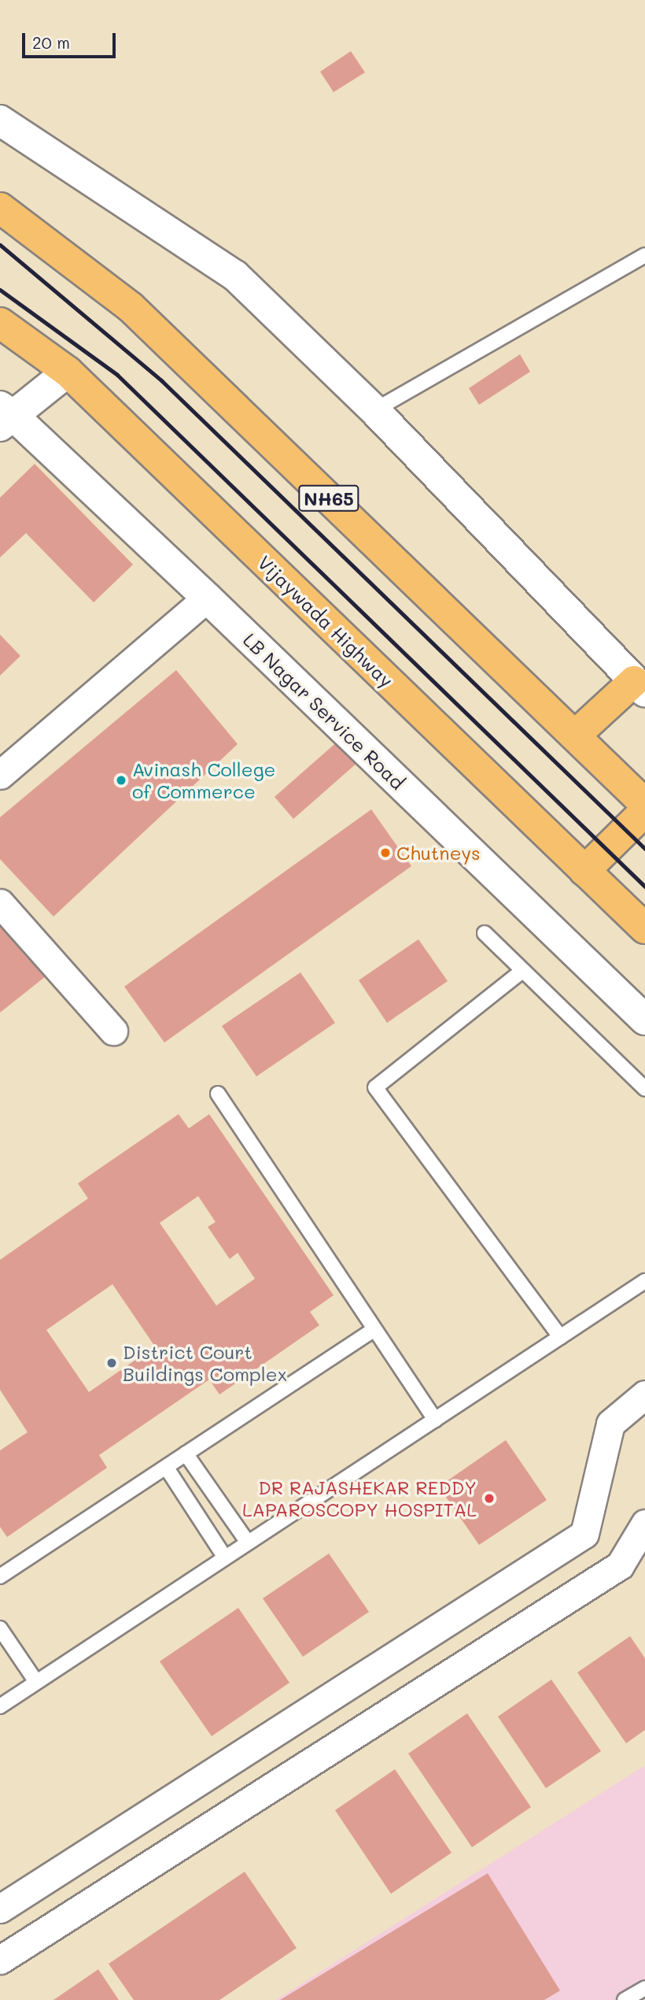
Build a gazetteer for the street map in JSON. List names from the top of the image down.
{
  "streets": {
    "highway": ["NH65", "Vijaywada Highway"],
    "street": ["LB Nagar Service Road"]
  },
  "places": [
    "Avinash College of Commerce",
    "Chutneys",
    "District Court Buildings Complex",
    "DR RAJASHEKAR REDDY LAPAROSCOPY HOSPITAL"
  ],
  "scale_bar": "20 m"
}
